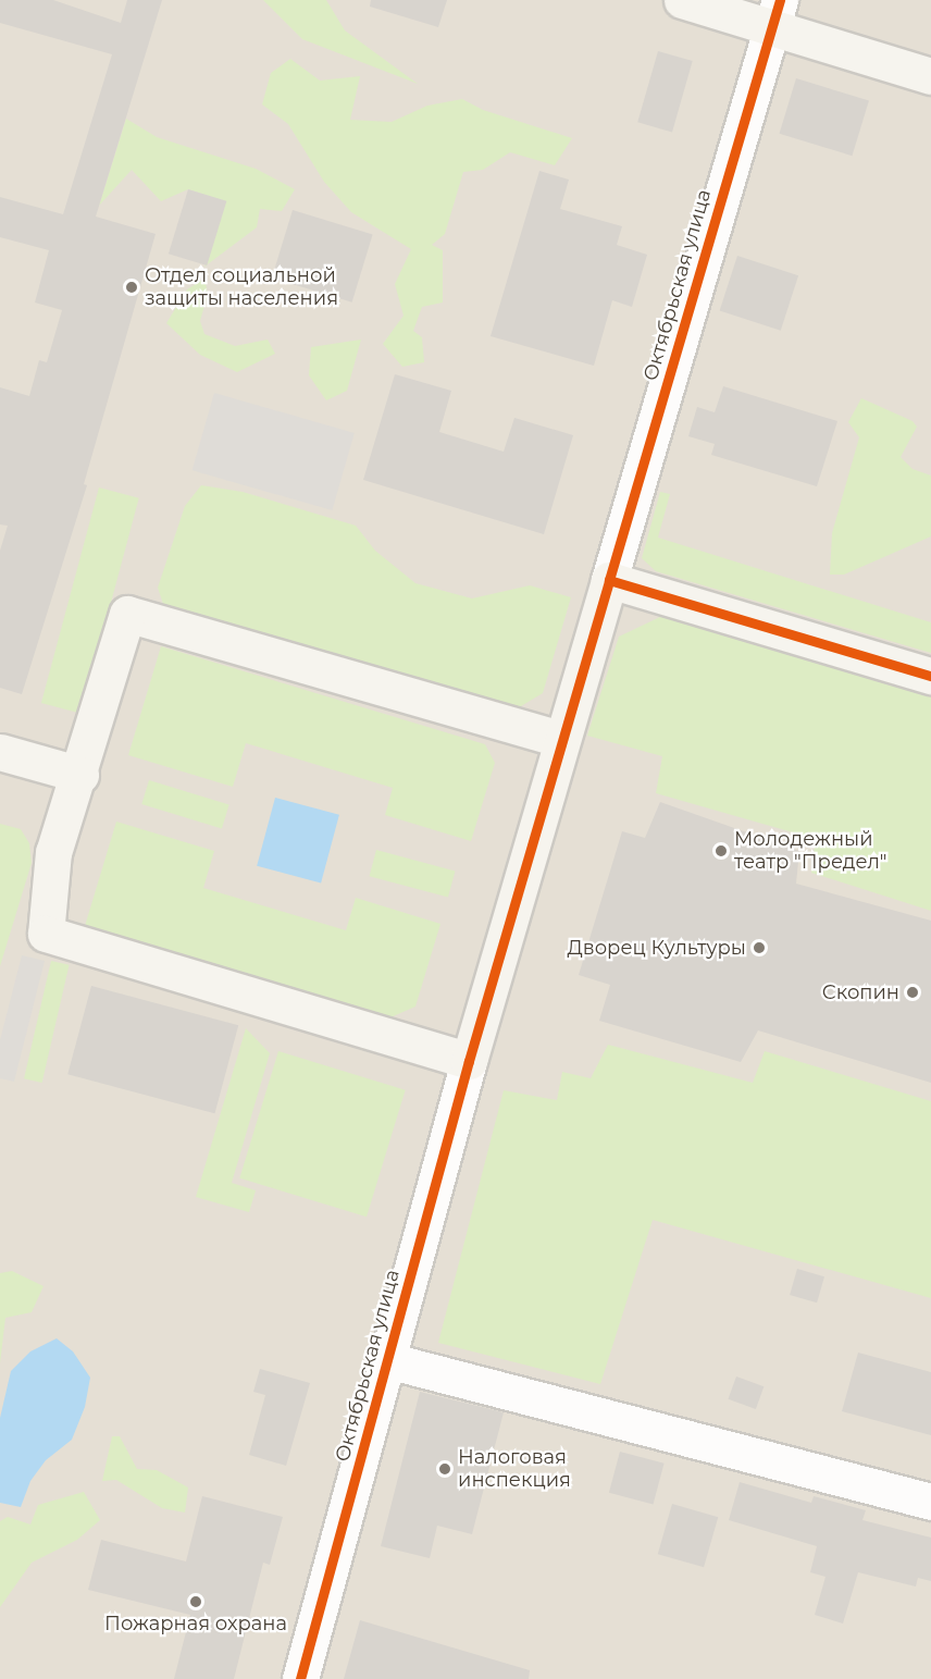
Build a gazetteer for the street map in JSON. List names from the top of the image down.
{
  "streets": {
    "street": ["Октябрьская улица"]
  },
  "places": [
    "Отдел социальной защиты населения",
    "Молодежный театр \"Предел\"",
    "Дворец Культуры",
    "Скопин",
    "Налоговая инспекция",
    "Пожарная охрана"
  ]
}
